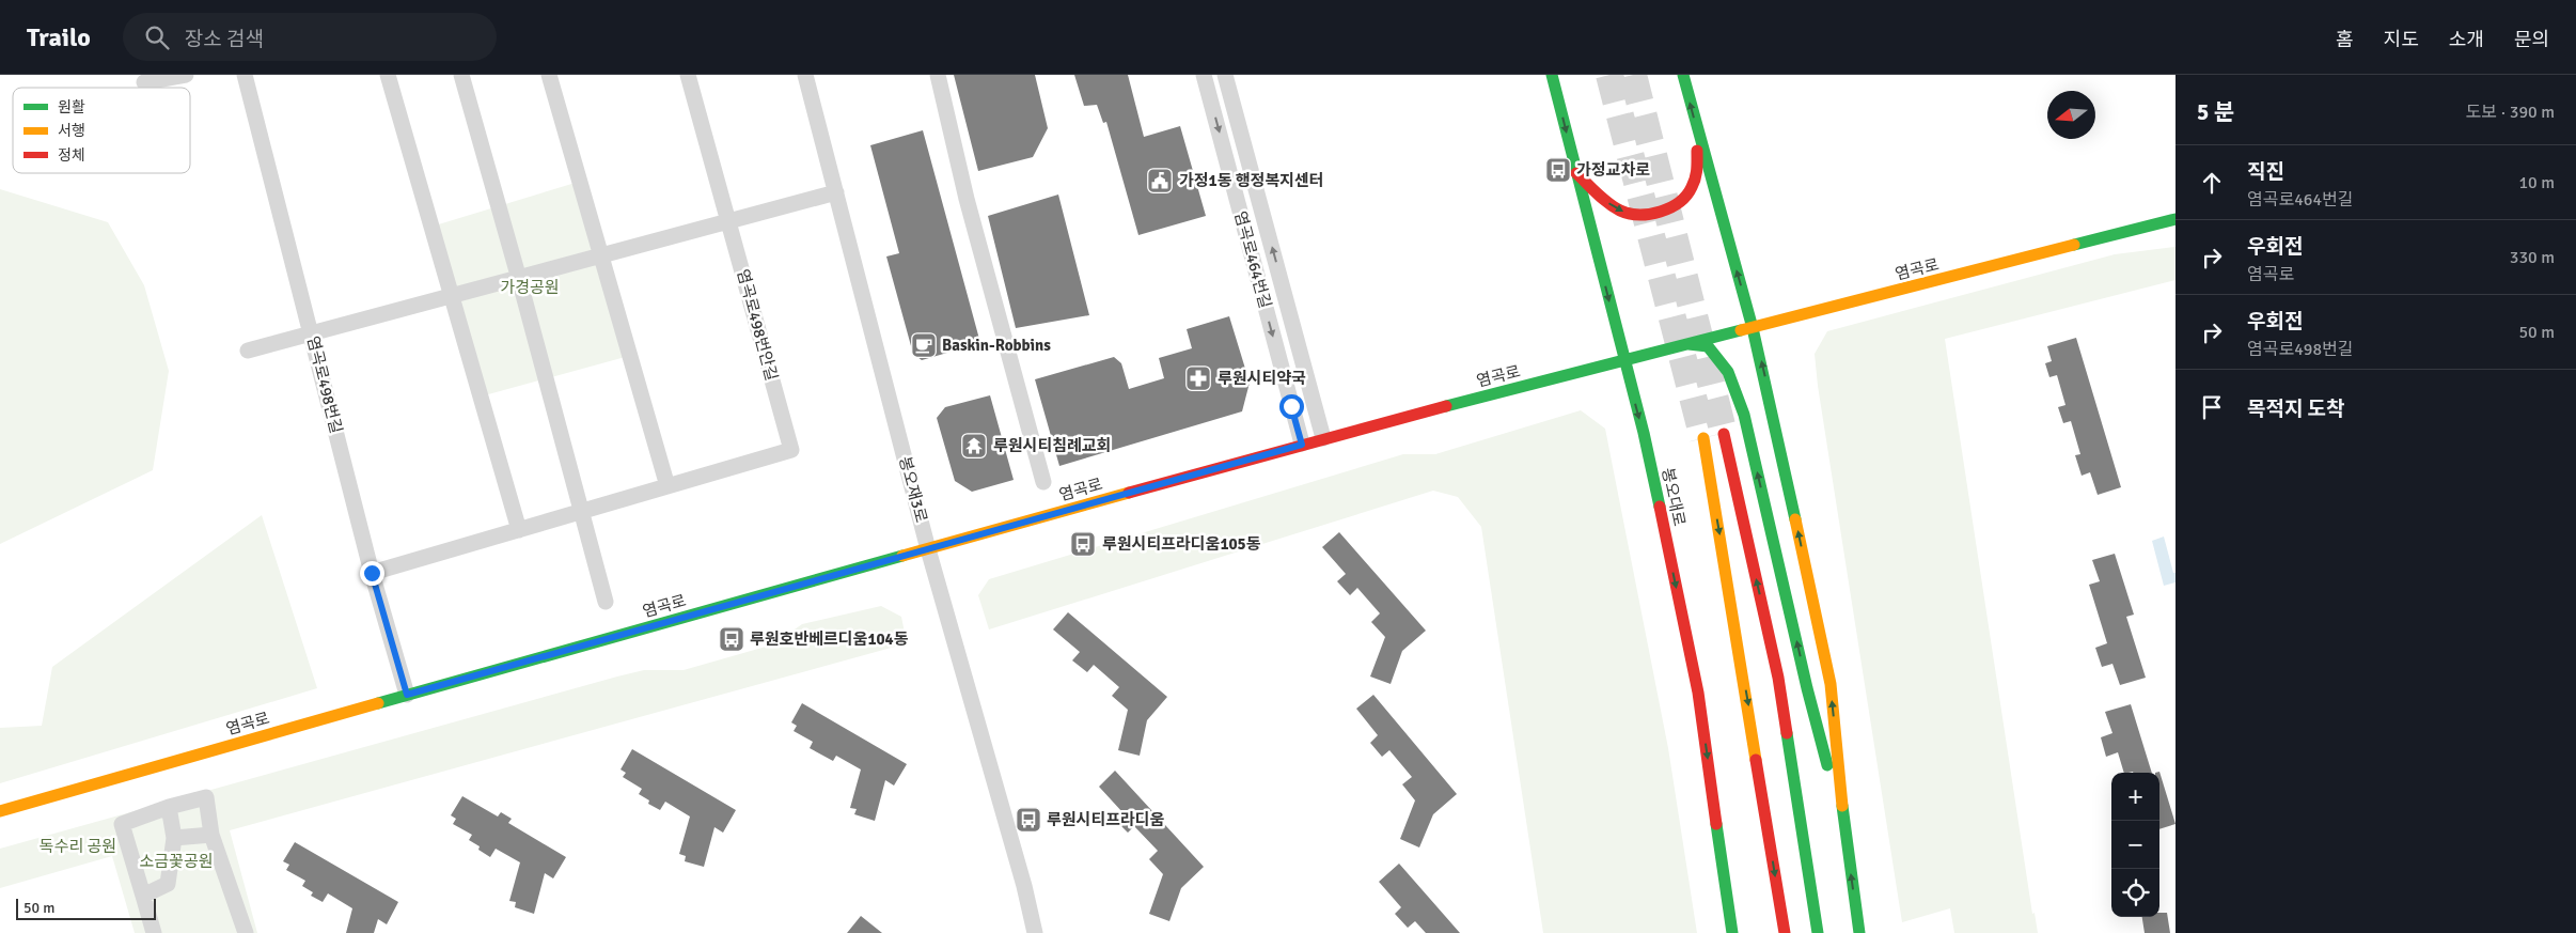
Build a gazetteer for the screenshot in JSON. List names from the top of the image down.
{
  "streets": {
    "main road": ["염곡로", "봉오대로"],
    "street": [
      "염곡로464번길",
      "염곡로498번안길",
      "염곡로498번길",
      "봉오재3로"
    ]
  },
  "crossings": [
    ["염곡로464번길", "염곡로"],
    ["염곡로", "염곡로498번길"],
    ["염곡로", "봉오재3로"],
    ["염곡로", "봉오대로"],
    ["염곡로498번안길", "염곡로498번길"]
  ],
  "parks": ["가경공원", "독수리 공원", "소금꽃공원"],
  "places": {
    "bus stop": [
      "가정교차로",
      "루원시티프라디움105동",
      "루원호반베르디움104동",
      "루원시티프라디움"
    ],
    "public building": ["가정1동 행정복지센터"],
    "cafe": ["Baskin-Robbins"],
    "pharmacy": ["루원시티약국"],
    "temple": ["루원시티침례교회"]
  },
  "legend": ["원활", "서행", "정체"],
  "scale_bar": "50 m",
  "north": "left",
  "page": {
    "header": "Trailo",
    "search": "장소 검색",
    "nav": [
      "홈",
      "지도",
      "소개",
      "문의"
    ],
    "heading": ["5 분", "도보 · 390 m"],
    "list": [
      ["직진", "염곡로464번길", "10 m"],
      ["우회전", "염곡로", "330 m"],
      ["우회전", "염곡로498번길", "50 m"],
      "목적지 도착"
    ],
    "map_buttons": ["+", "−"],
    "scale": "50 m"
  }
}
